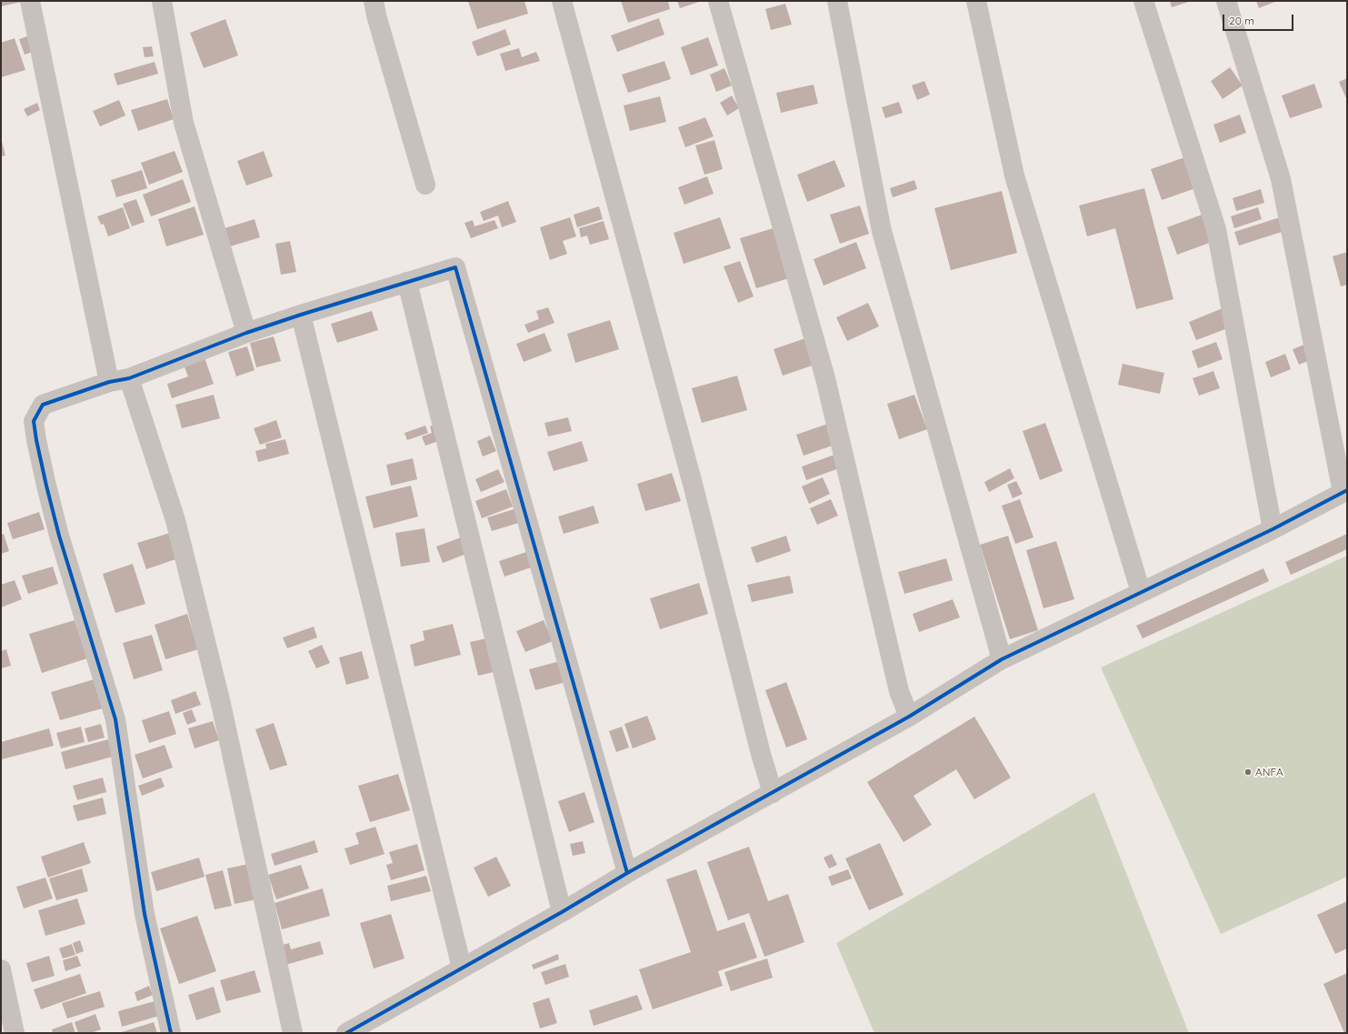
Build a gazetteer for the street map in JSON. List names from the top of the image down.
{
  "places": ["ANFA"],
  "scale_bar": "20 m"
}
